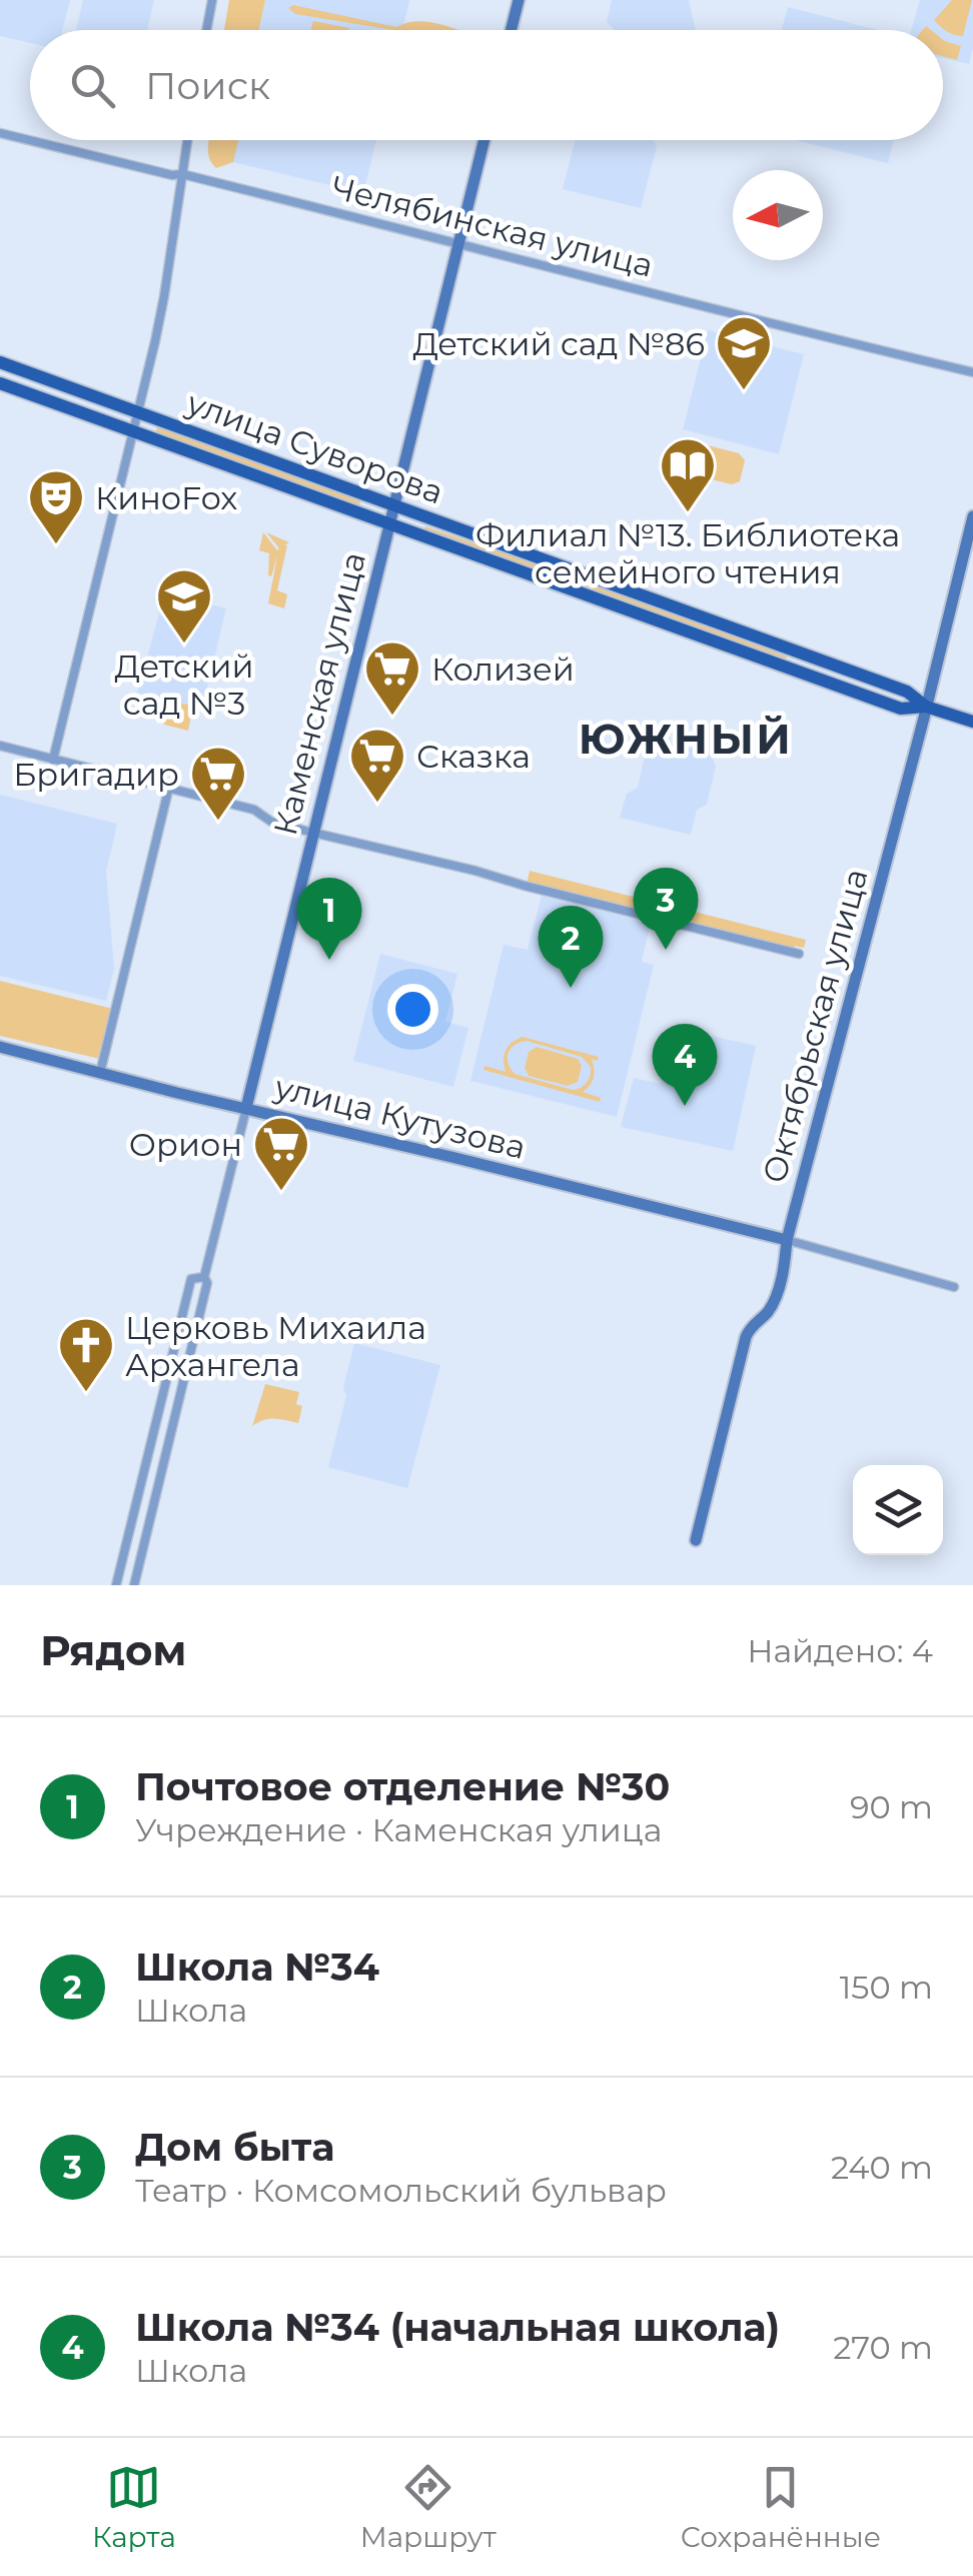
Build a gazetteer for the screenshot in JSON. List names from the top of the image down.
{
  "streets": {
    "main road": ["улица Суворова"],
    "street": [
      "Челябинская улица",
      "Каменская улица",
      "Октябрьская улица",
      "улица Кутузова"
    ]
  },
  "crossings": [
    ["Челябинская улица", "Каменская улица"],
    ["улица Суворова", "Каменская улица"],
    ["улица Суворова", "Октябрьская улица"],
    ["Каменская улица", "улица Кутузова"],
    ["Октябрьская улица", "улица Кутузова"]
  ],
  "districts": ["ЮЖНЫЙ"],
  "places": {
    "school or university": ["Детский сад №86", "Детский сад №3"],
    "library": ["Филиал №13. Библиотека семейного чтения"],
    "theatre": ["КиноFox"],
    "supermarket": [
      "Колизей",
      "Сказка",
      "Бригадир",
      "Орион"
    ],
    "church": ["Церковь Михаила Архангела"]
  },
  "north": "left",
  "page": {
    "search": "Поиск",
    "pins": [
      "3",
      "1",
      "2",
      "4"
    ],
    "heading": ["Рядом", "Найдено: 4"],
    "list": [
      {
        "mark": "1",
        "name": "Почтовое отделение №30",
        "note": "Учреждение · Каменская улица",
        "value": "90 m"
      },
      {
        "mark": "2",
        "name": "Школа №34",
        "note": "Школа",
        "value": "150 m"
      },
      {
        "mark": "3",
        "name": "Дом быта",
        "note": "Театр · Комсомольский бульвар",
        "value": "240 m"
      },
      {
        "mark": "4",
        "name": "Школа №34 (начальная школа)",
        "note": "Школа",
        "value": "270 m"
      }
    ],
    "nav": ["Карта", "Маршрут", "Сохранённые"]
  }
}
